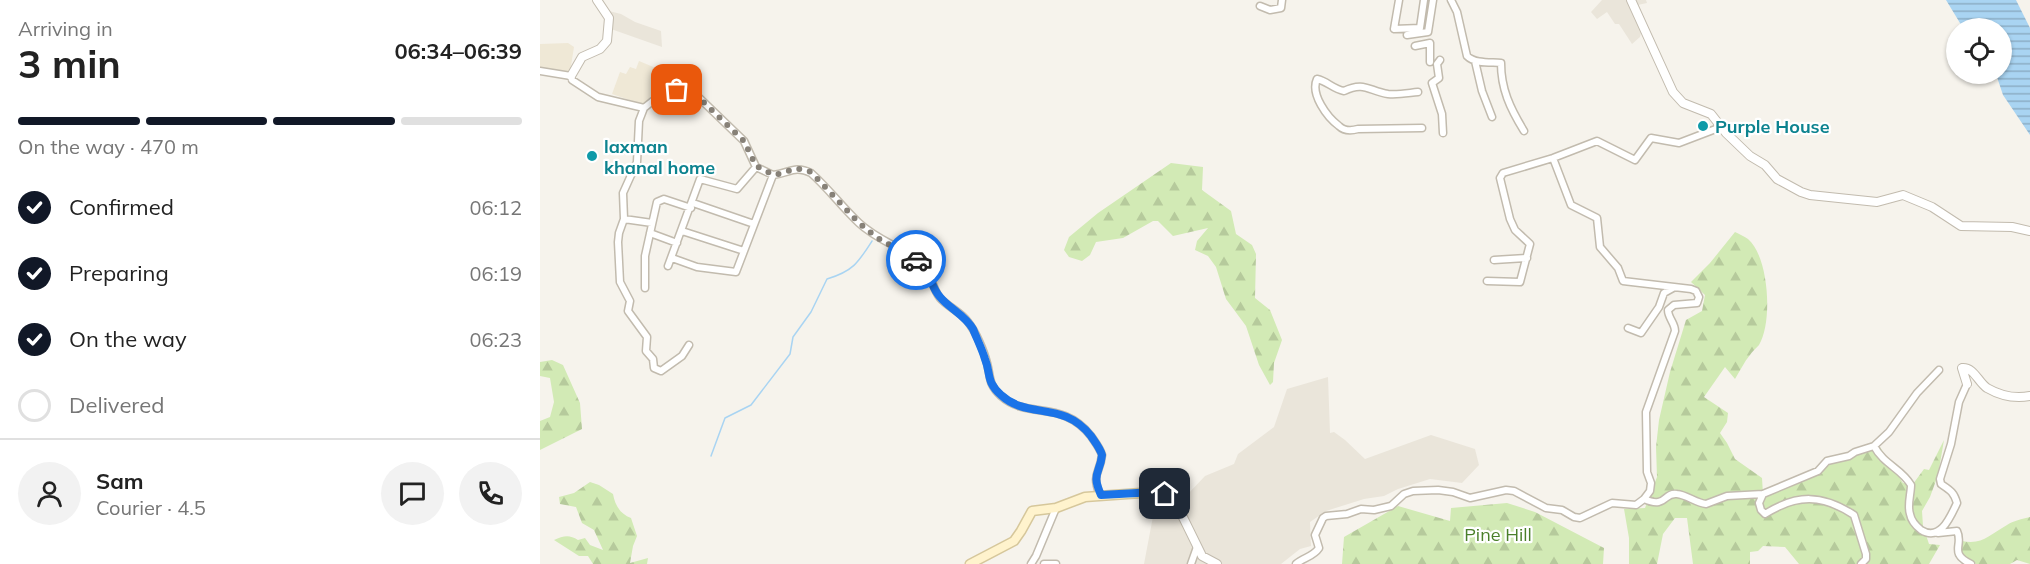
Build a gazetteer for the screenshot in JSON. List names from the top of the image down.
{
  "parks": ["Pine Hill"],
  "places": ["Purple House", "laxman khanal home"],
  "page": {
    "heading": ["3 min", "Arriving in", "06:34–06:39"],
    "panel": ["Sam", "Courier · 4.5"],
    "bar": "On the way · 470 m",
    "list": [
      ["Confirmed", "06:12"],
      ["Preparing", "06:19"],
      ["On the way", "06:23"],
      "Delivered"
    ]
  }
}
